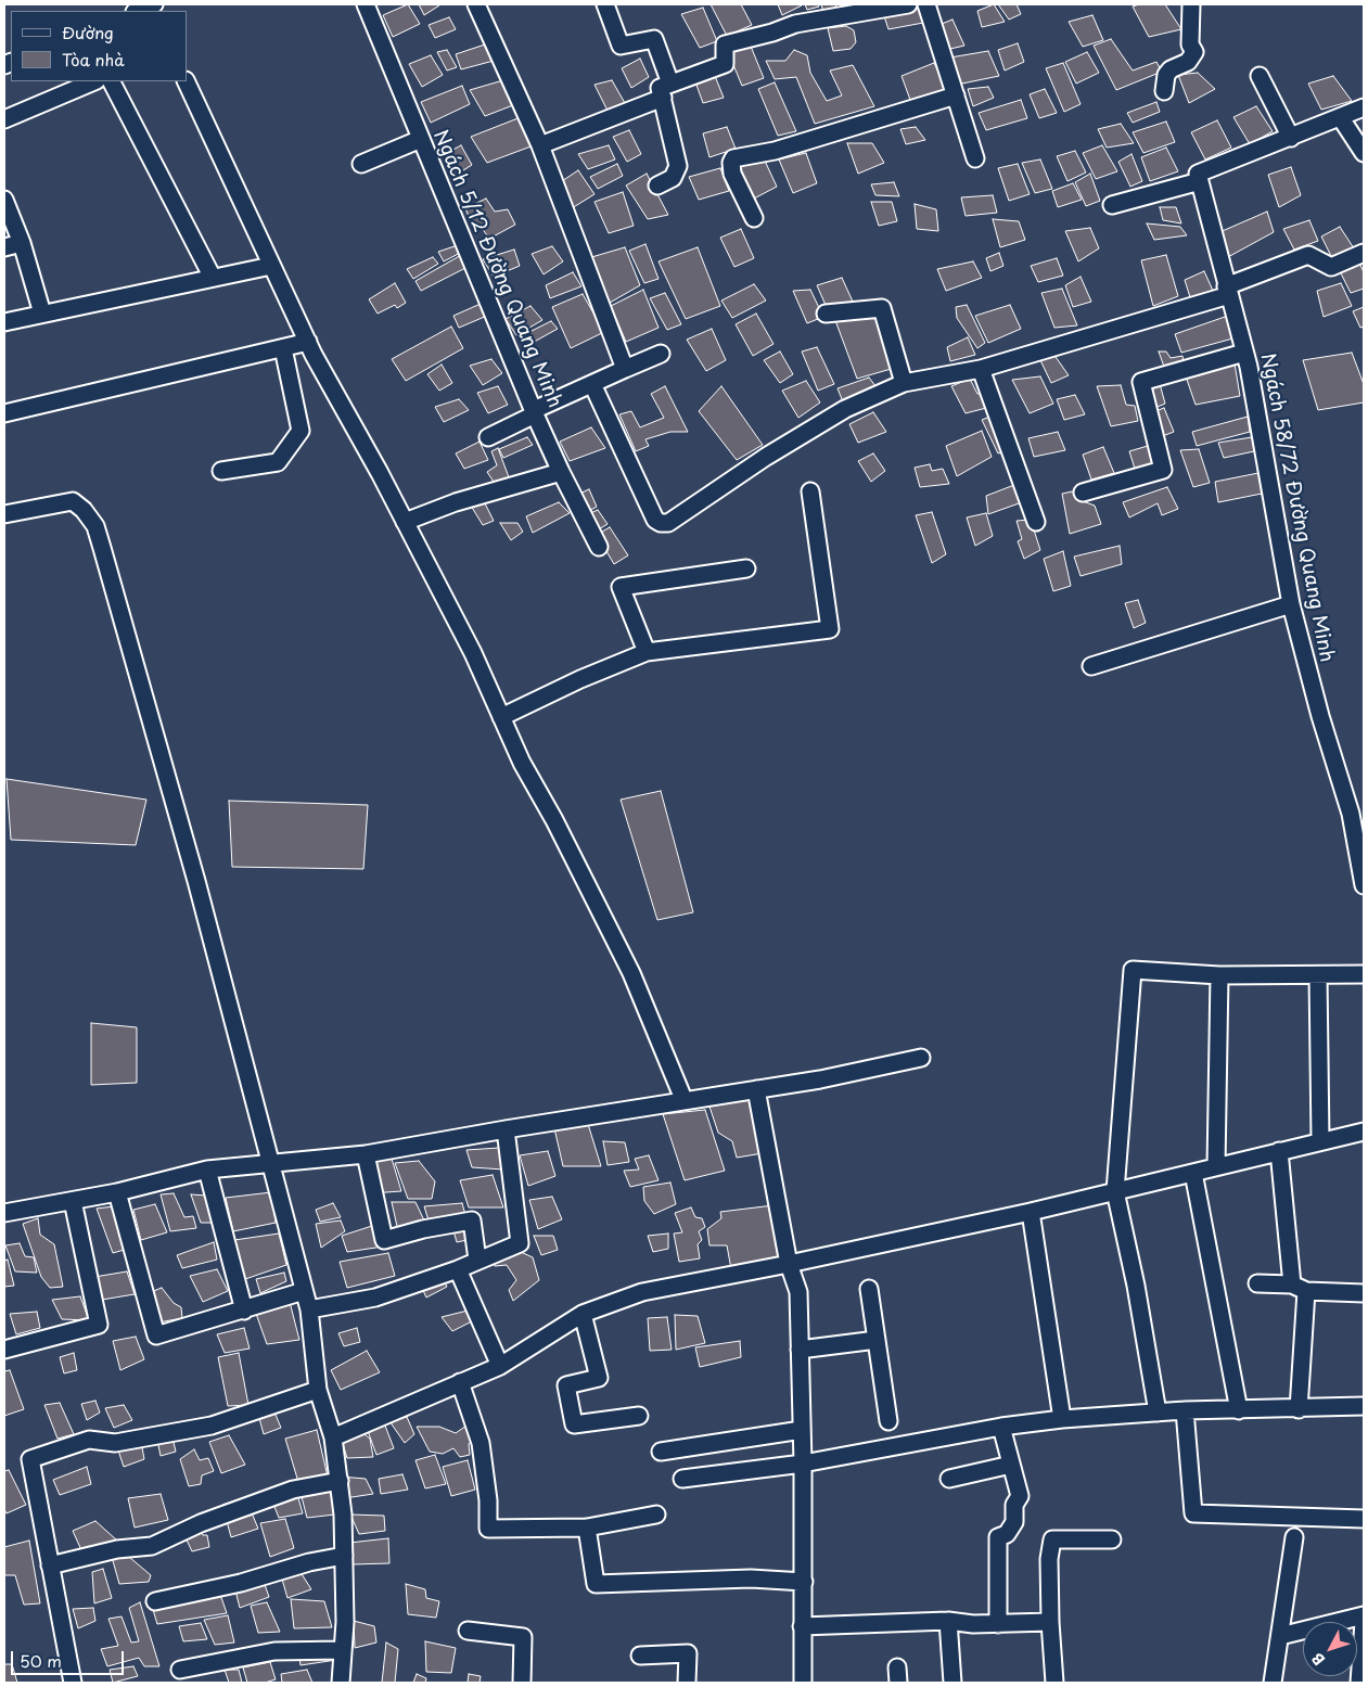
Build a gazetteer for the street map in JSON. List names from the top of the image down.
{
  "streets": {
    "street": ["Ngách 5/12 Đường Quang Minh", "Ngách 58/72 Đường Quang Minh"]
  },
  "legend": ["Đường", "Tòa nhà"],
  "scale_bar": "50 m",
  "north": "bottom left"
}
